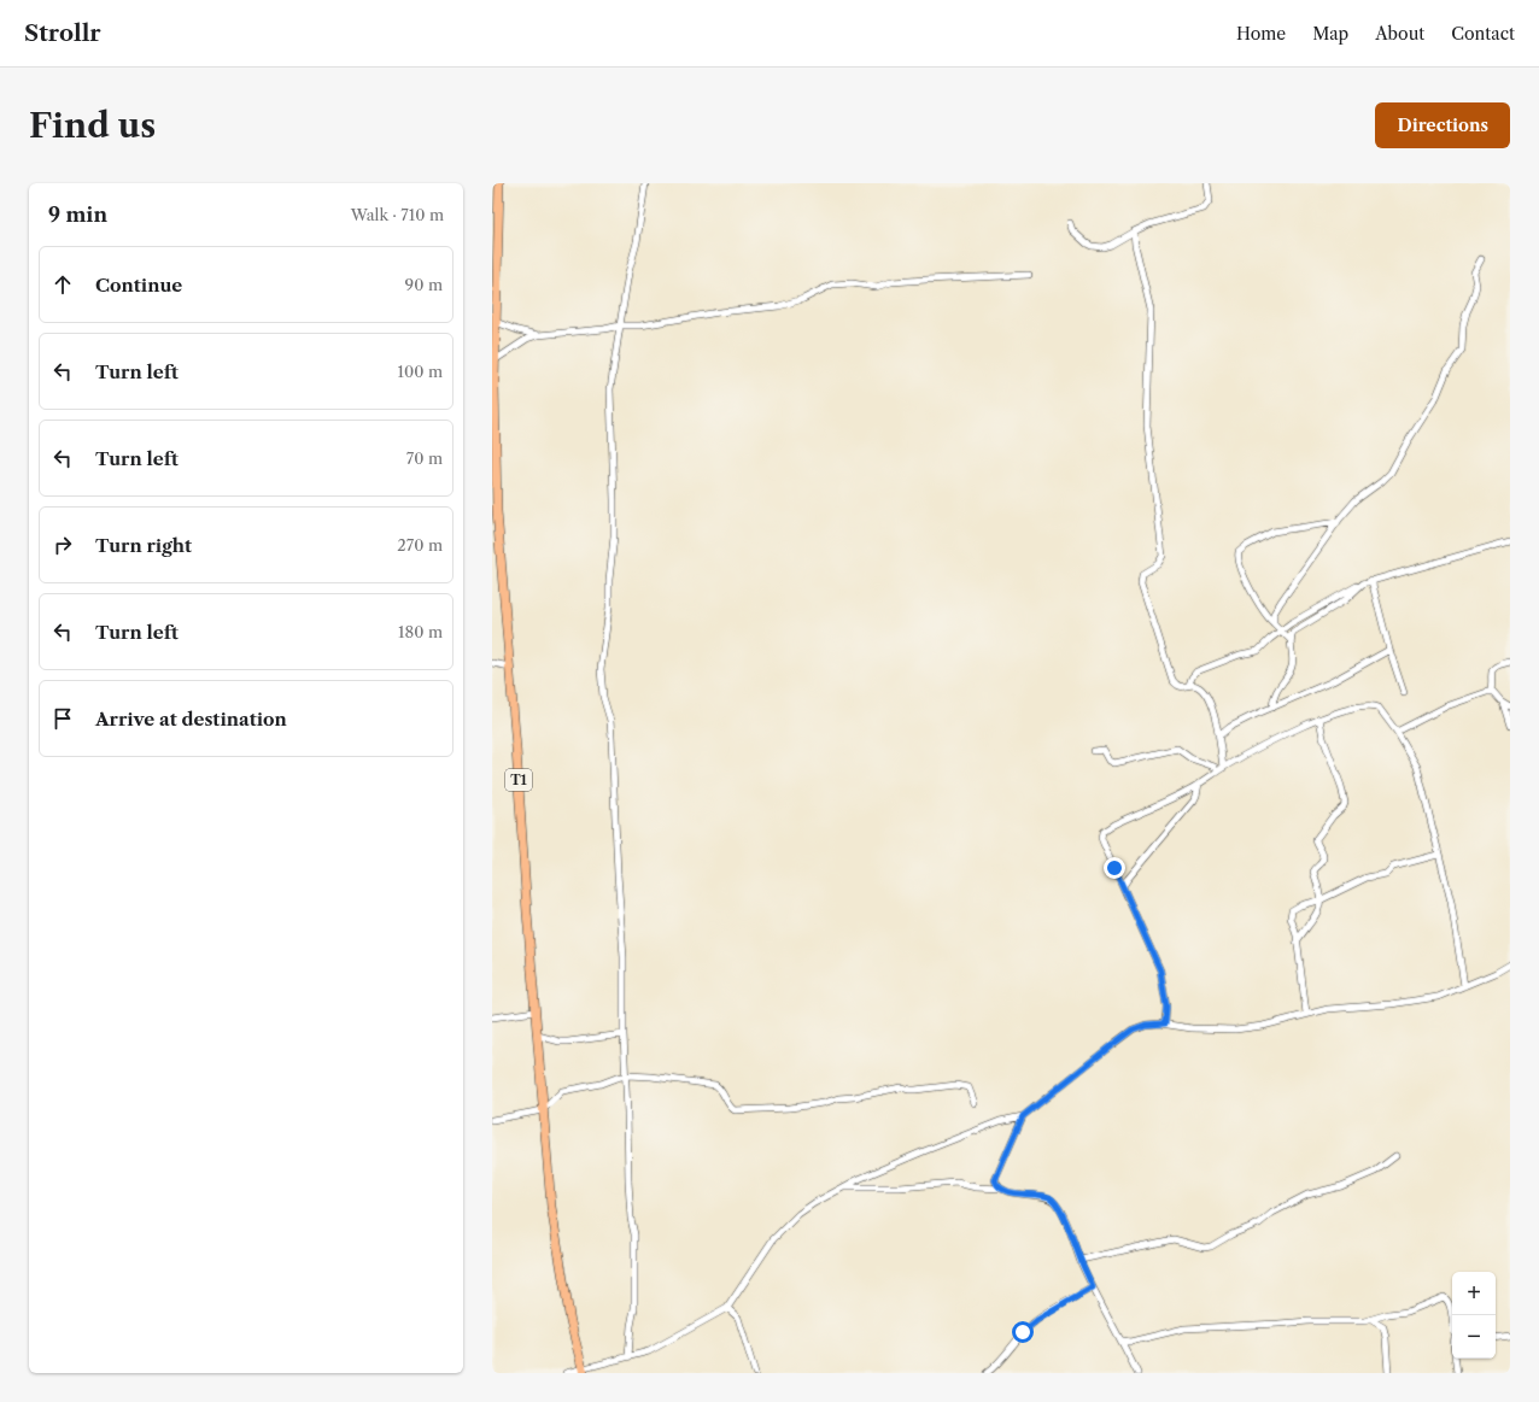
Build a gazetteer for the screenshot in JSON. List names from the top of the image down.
{
  "streets": {
    "highway": ["T1"]
  },
  "page": {
    "header": "Strollr",
    "nav": [
      "Home",
      "Map",
      "About",
      "Contact"
    ],
    "buttons": "Directions",
    "title": "Find us",
    "heading": ["9 min", "Walk · 710 m"],
    "list": [
      ["Continue", "90 m"],
      ["Turn left", "100 m"],
      ["Turn left", "70 m"],
      ["Turn right", "270 m"],
      ["Turn left", "180 m"],
      "Arrive at destination"
    ],
    "map_buttons": ["+", "−"]
  }
}
